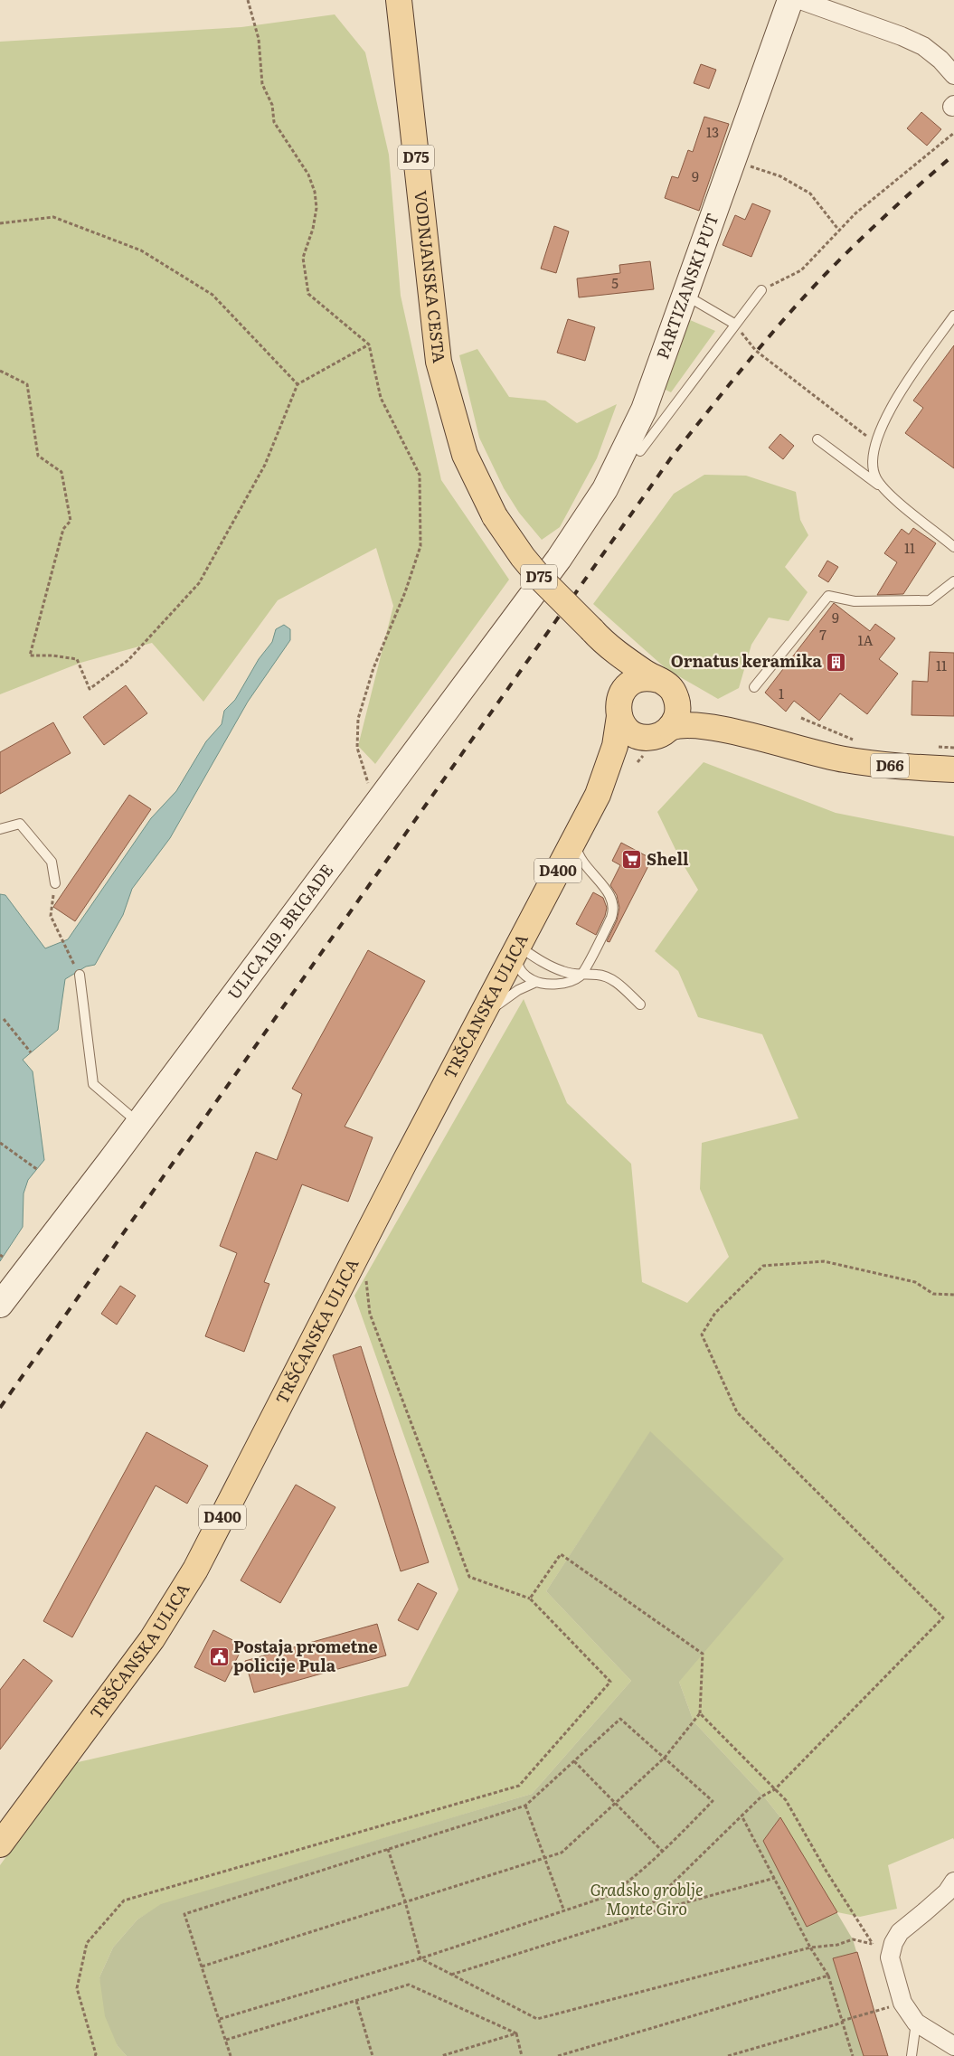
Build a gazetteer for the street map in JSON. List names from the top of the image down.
{
  "streets": {
    "main road": [
      "D75",
      "VODNJANSKA CESTA",
      "PARTIZANSKI PUT",
      "D66",
      "D400",
      "ULICA 119. BRIGADE",
      "TRŠĆANSKA ULICA"
    ]
  },
  "crossings": [
    ["D75", "VODNJANSKA CESTA"],
    ["D75", "D66"],
    ["D75", "D400"],
    ["PARTIZANSKI PUT", "ULICA 119. BRIGADE"],
    ["D66", "D400"],
    ["D400", "TRŠĆANSKA ULICA"]
  ],
  "parks": ["Gradsko groblje Monte Giro"],
  "places": {
    "building": ["Ornatus keramika"],
    "supermarket": ["Shell"],
    "public building": ["Postaja prometne policije Pula"]
  },
  "house_numbers": [
    "13",
    "9",
    "5",
    "11",
    "9",
    "7",
    "1A",
    "11",
    "1"
  ]
}
